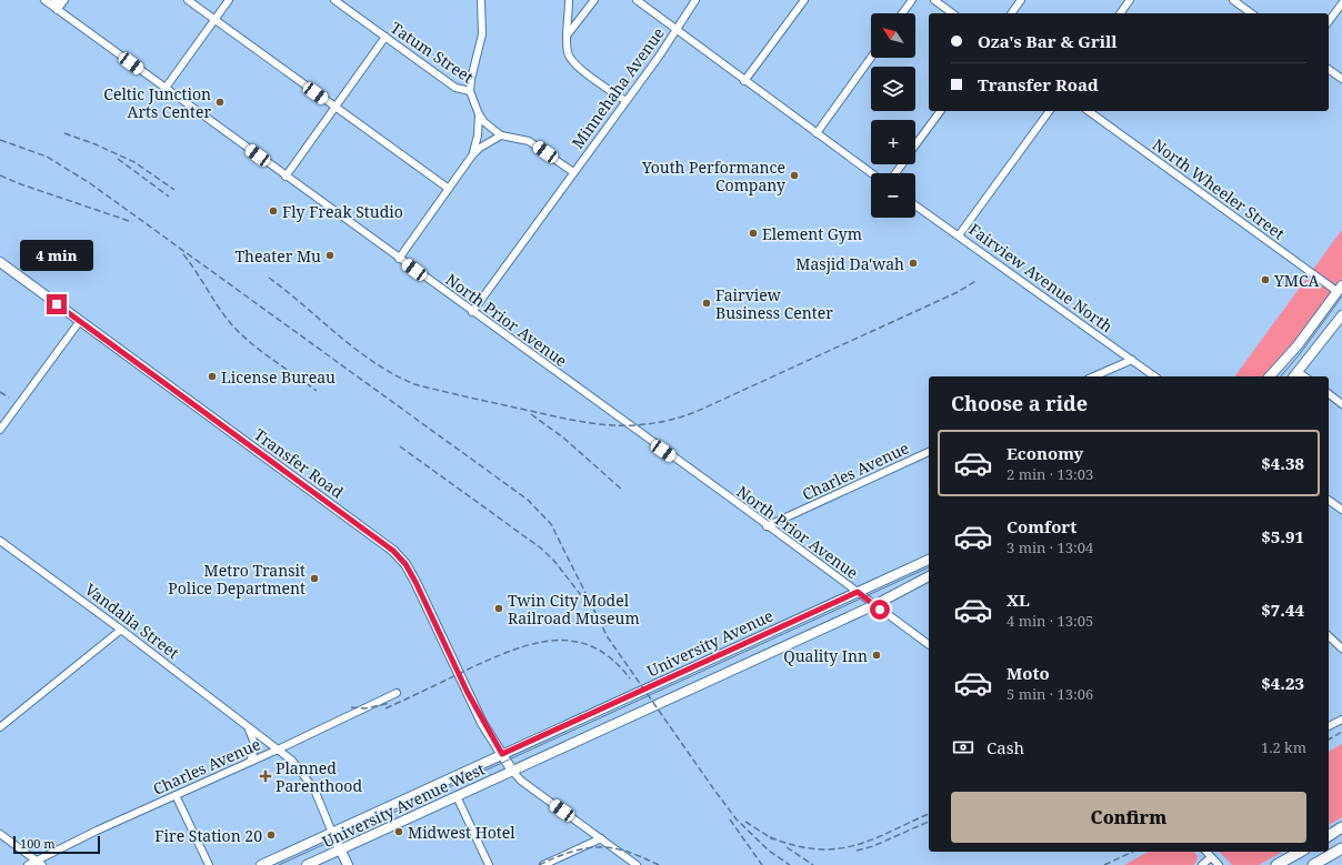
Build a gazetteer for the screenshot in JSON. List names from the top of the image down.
{
  "streets": {
    "main road": [
      "Transfer Road",
      "Vandalia Street",
      "University Avenue",
      "University Avenue West"
    ],
    "street": [
      "Tatum Street",
      "Minnehaha Avenue",
      "North Wheeler Street",
      "Fairview Avenue North",
      "North Prior Avenue",
      "Charles Avenue"
    ]
  },
  "crossings": [
    ["Tatum Street", "Minnehaha Avenue"],
    ["Minnehaha Avenue", "North Prior Avenue"],
    ["North Prior Avenue", "Charles Avenue"],
    ["North Prior Avenue", "University Avenue"],
    ["Transfer Road", "University Avenue"],
    ["Transfer Road", "University Avenue West"],
    ["Charles Avenue", "Vandalia Street"],
    ["Vandalia Street", "University Avenue West"],
    ["University Avenue", "University Avenue West"]
  ],
  "places": {
    "other": [
      "Celtic Junction Arts Center",
      "Youth Performance Company",
      "Fly Freak Studio",
      "Element Gym",
      "Theater Mu",
      "Masjid Da'wah",
      "YMCA",
      "Fairview Business Center",
      "License Bureau",
      "Metro Transit Police Department",
      "Twin City Model Railroad Museum",
      "Quality Inn",
      "Midwest Hotel",
      "Fire Station 20"
    ],
    "health": ["Planned Parenthood"]
  },
  "scale_bar": "100 m",
  "north": "top left",
  "page": {
    "map_buttons": ["+", "−"],
    "banner": ["Oza's Bar & Grill", "Transfer Road"],
    "bubble": "4 min",
    "heading": "Choose a ride",
    "list": [
      {
        "name": "Economy",
        "note": "2 min · 13:03",
        "value": "$4.38"
      },
      {
        "name": "Comfort",
        "note": "3 min · 13:04",
        "value": "$5.91"
      },
      {
        "name": "XL",
        "note": "4 min · 13:05",
        "value": "$7.44"
      },
      {
        "name": "Moto",
        "note": "5 min · 13:06",
        "value": "$4.23"
      }
    ],
    "pay": ["Cash", "1.2 km"],
    "buttons": "Confirm",
    "scale": "100 m"
  }
}
